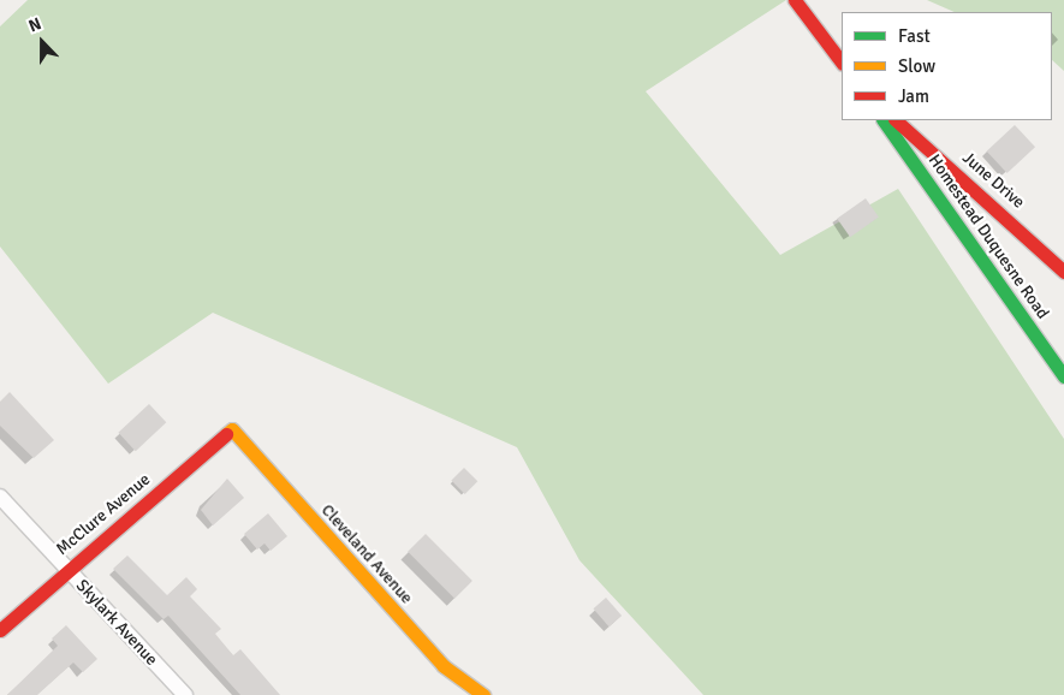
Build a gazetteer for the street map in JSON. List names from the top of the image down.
{
  "streets": {
    "street": [
      "June Drive",
      "Homestead Duquesne Road",
      "McClure Avenue",
      "Cleveland Avenue",
      "Skylark Avenue"
    ]
  },
  "crossings": [
    ["McClure Avenue", "Cleveland Avenue"],
    ["McClure Avenue", "Skylark Avenue"]
  ],
  "legend": ["Fast", "Slow", "Jam"],
  "north": "top"
}
